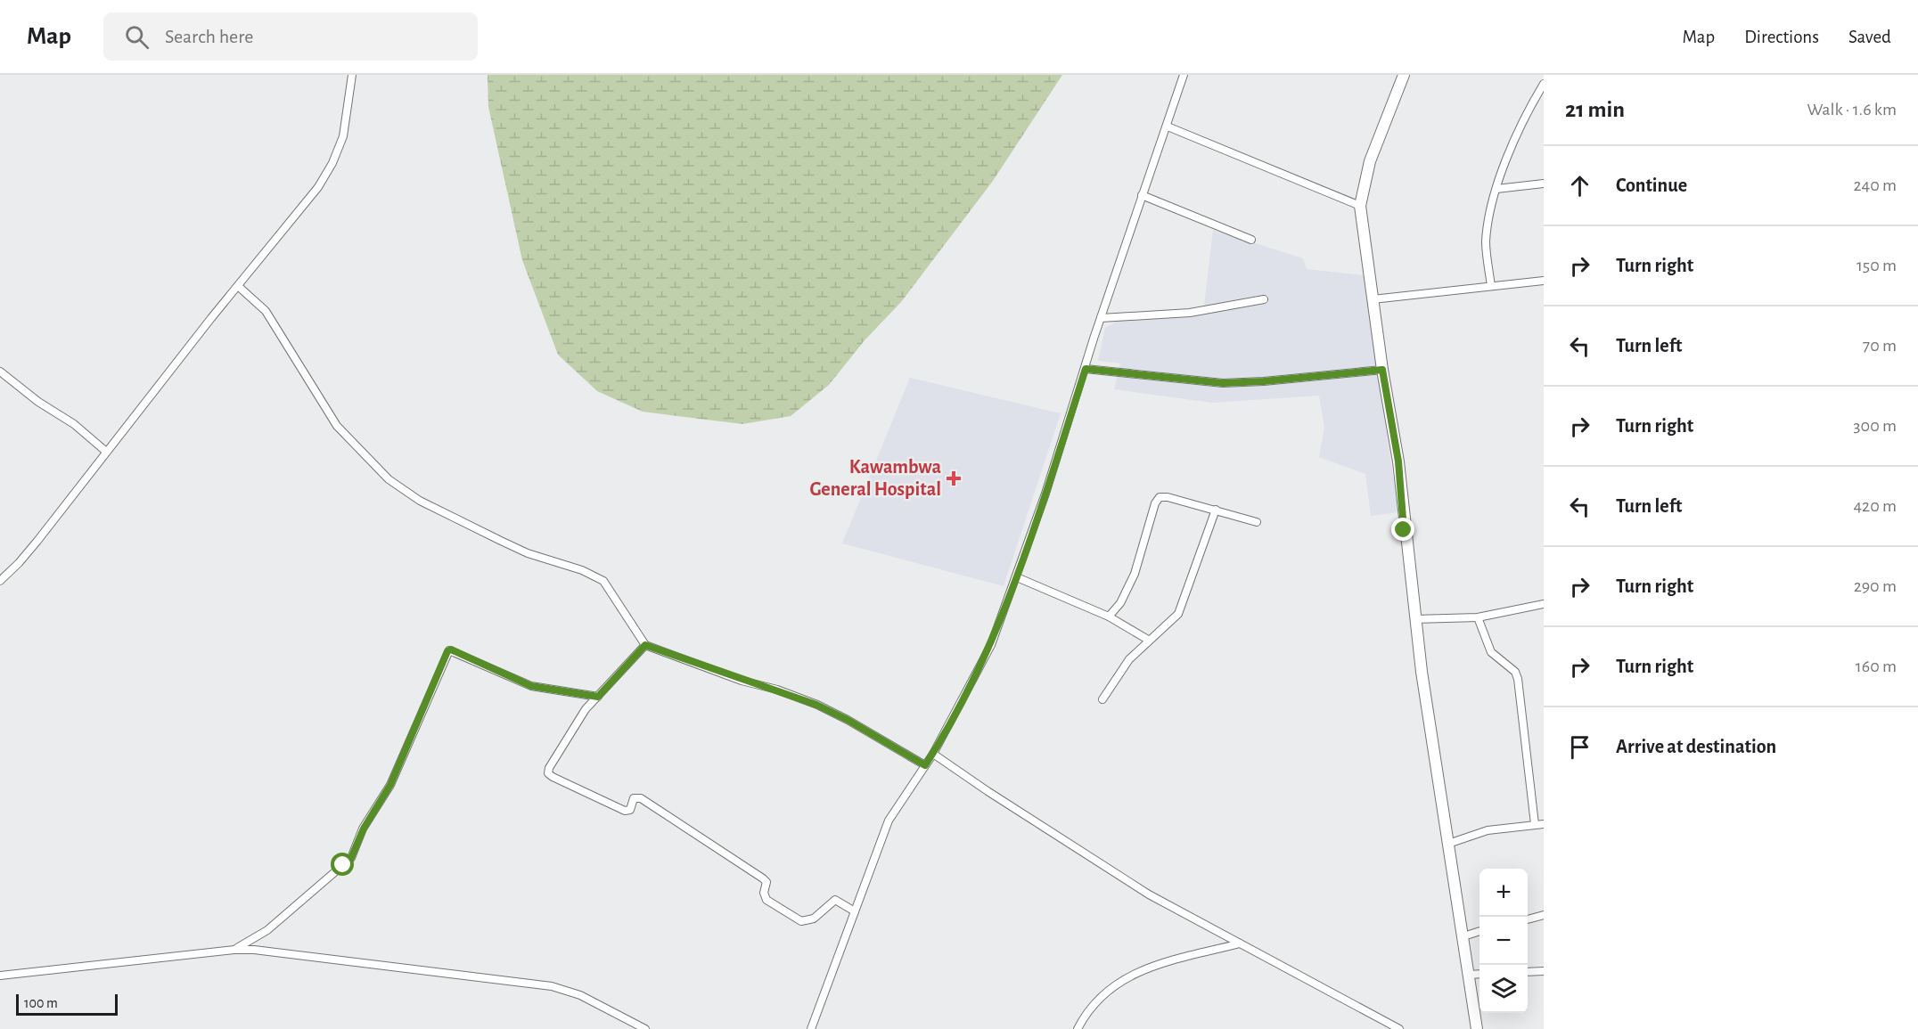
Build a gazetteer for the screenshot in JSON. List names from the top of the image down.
{
  "places": {
    "health": ["Kawambwa General Hospital"]
  },
  "scale_bar": "100 m",
  "page": {
    "header": "Map",
    "search": "Search here",
    "nav": ["Map", "Directions", "Saved"],
    "heading": ["21 min", "Walk · 1.6 km"],
    "list": [
      ["Continue", "240 m"],
      ["Turn right", "150 m"],
      ["Turn left", "70 m"],
      ["Turn right", "300 m"],
      ["Turn left", "420 m"],
      ["Turn right", "290 m"],
      ["Turn right", "160 m"],
      "Arrive at destination"
    ],
    "map_buttons": ["+", "−"],
    "scale": "100 m"
  }
}
